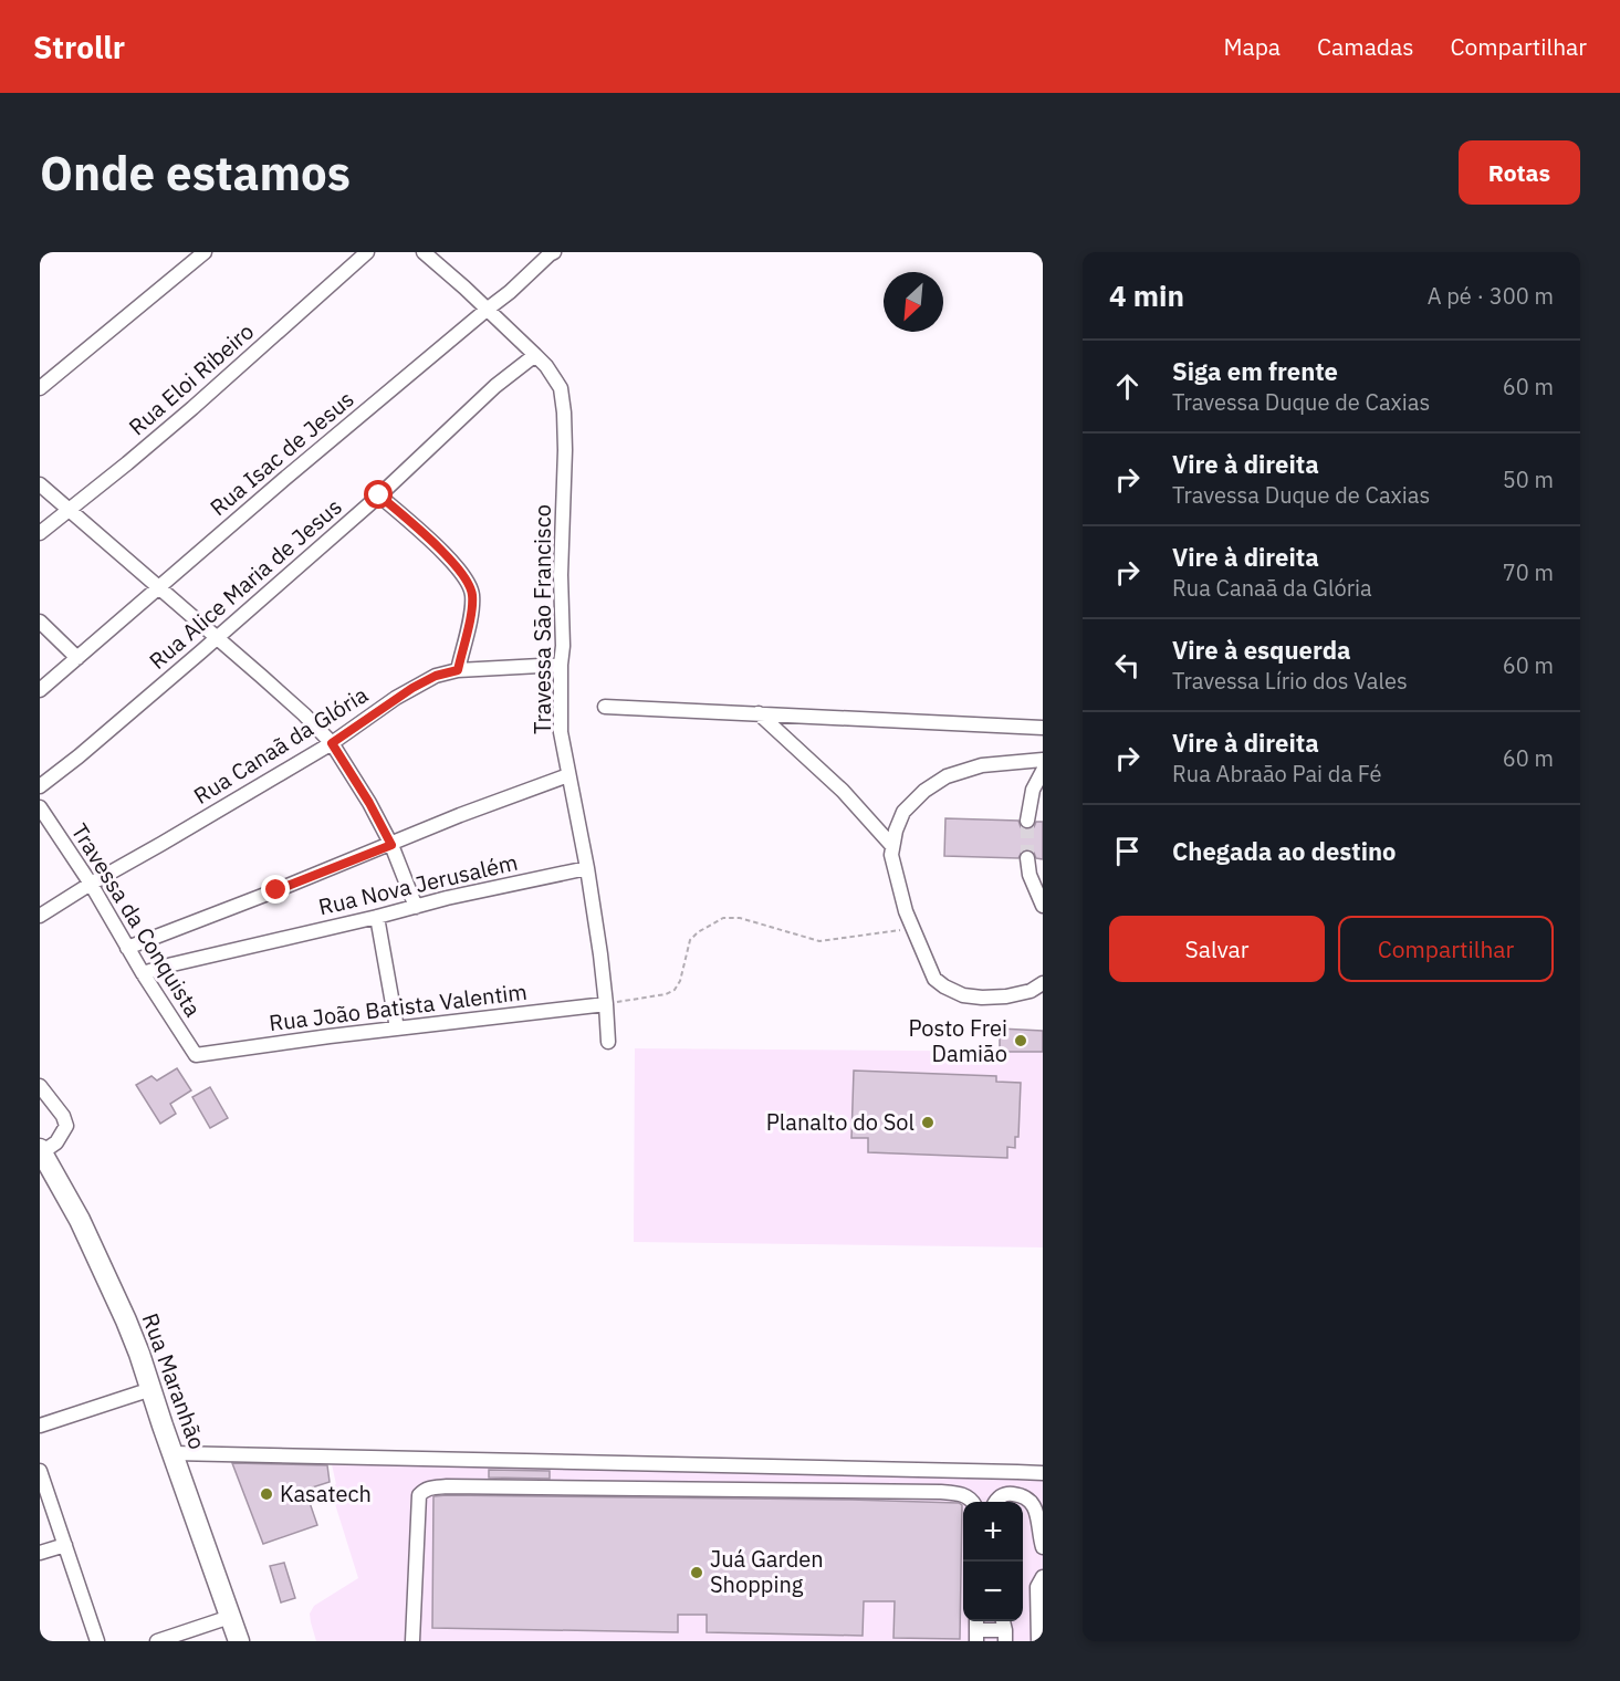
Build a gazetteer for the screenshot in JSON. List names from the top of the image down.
{
  "streets": {
    "highway": ["Rua Maranhão"],
    "street": [
      "Rua Eloi Ribeiro",
      "Rua Isac de Jesus",
      "Rua Alice Maria de Jesus",
      "Travessa São Francisco",
      "Rua Canaã da Glória",
      "Rua Nova Jerusalém",
      "Travessa da Conquista",
      "Rua João Batista Valentim"
    ]
  },
  "crossings": [
    ["Rua Isac de Jesus", "Travessa São Francisco"],
    ["Rua Alice Maria de Jesus", "Travessa São Francisco"],
    ["Travessa São Francisco", "Rua Canaã da Glória"],
    ["Travessa São Francisco", "Rua Nova Jerusalém"],
    ["Travessa São Francisco", "Rua João Batista Valentim"],
    ["Rua Canaã da Glória", "Travessa da Conquista"],
    ["Rua Nova Jerusalém", "Travessa da Conquista"],
    ["Travessa da Conquista", "Rua João Batista Valentim"]
  ],
  "places": [
    "Posto Frei Damião",
    "Planalto do Sol",
    "Kasatech",
    "Juá Garden Shopping"
  ],
  "north": "bottom left",
  "page": {
    "header": "Strollr",
    "nav": ["Mapa", "Camadas", "Compartilhar"],
    "buttons": [
      "Rotas",
      ["Salvar", "Compartilhar"]
    ],
    "title": "Onde estamos",
    "heading": ["4 min", "A pé · 300 m"],
    "list": [
      ["Siga em frente", "Travessa Duque de Caxias", "60 m"],
      ["Vire à direita", "Travessa Duque de Caxias", "50 m"],
      ["Vire à direita", "Rua Canaã da Glória", "70 m"],
      ["Vire à esquerda", "Travessa Lírio dos Vales", "60 m"],
      ["Vire à direita", "Rua Abraão Pai da Fé", "60 m"],
      "Chegada ao destino"
    ],
    "map_buttons": ["+", "−"]
  }
}
